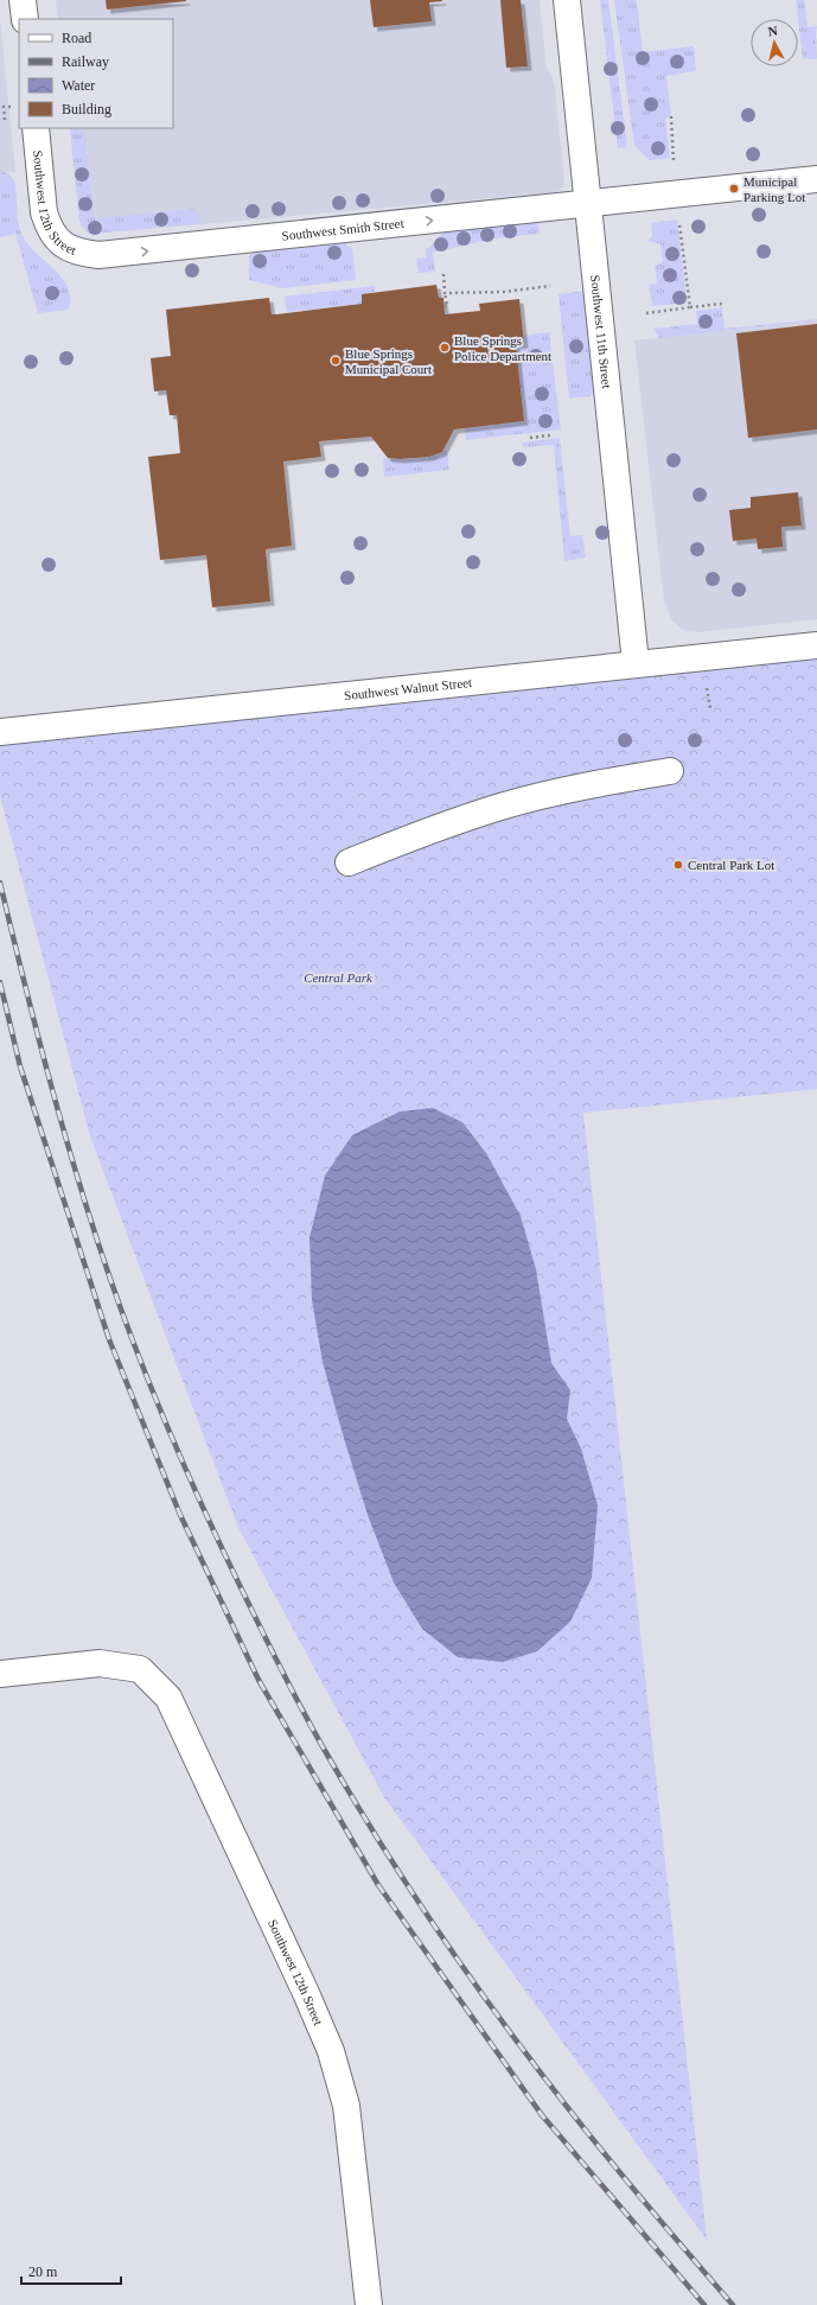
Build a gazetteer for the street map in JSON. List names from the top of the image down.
{
  "streets": {
    "street": [
      "Southwest 12th Street",
      "Southwest Smith Street",
      "Southwest 11th Street",
      "Southwest Walnut Street"
    ]
  },
  "crossings": [
    ["Southwest 12th Street", "Southwest Smith Street"],
    ["Southwest Smith Street", "Southwest 11th Street"],
    ["Southwest 11th Street", "Southwest Walnut Street"]
  ],
  "one_way": ["Southwest Smith Street"],
  "parks": ["Central Park"],
  "places": [
    "Municipal Parking Lot",
    "Blue Springs Police Department",
    "Blue Springs Municipal Court",
    "Central Park Lot"
  ],
  "legend": [
    "Road",
    "Railway",
    "Water",
    "Building"
  ],
  "scale_bar": "20 m",
  "north": "top"
}
